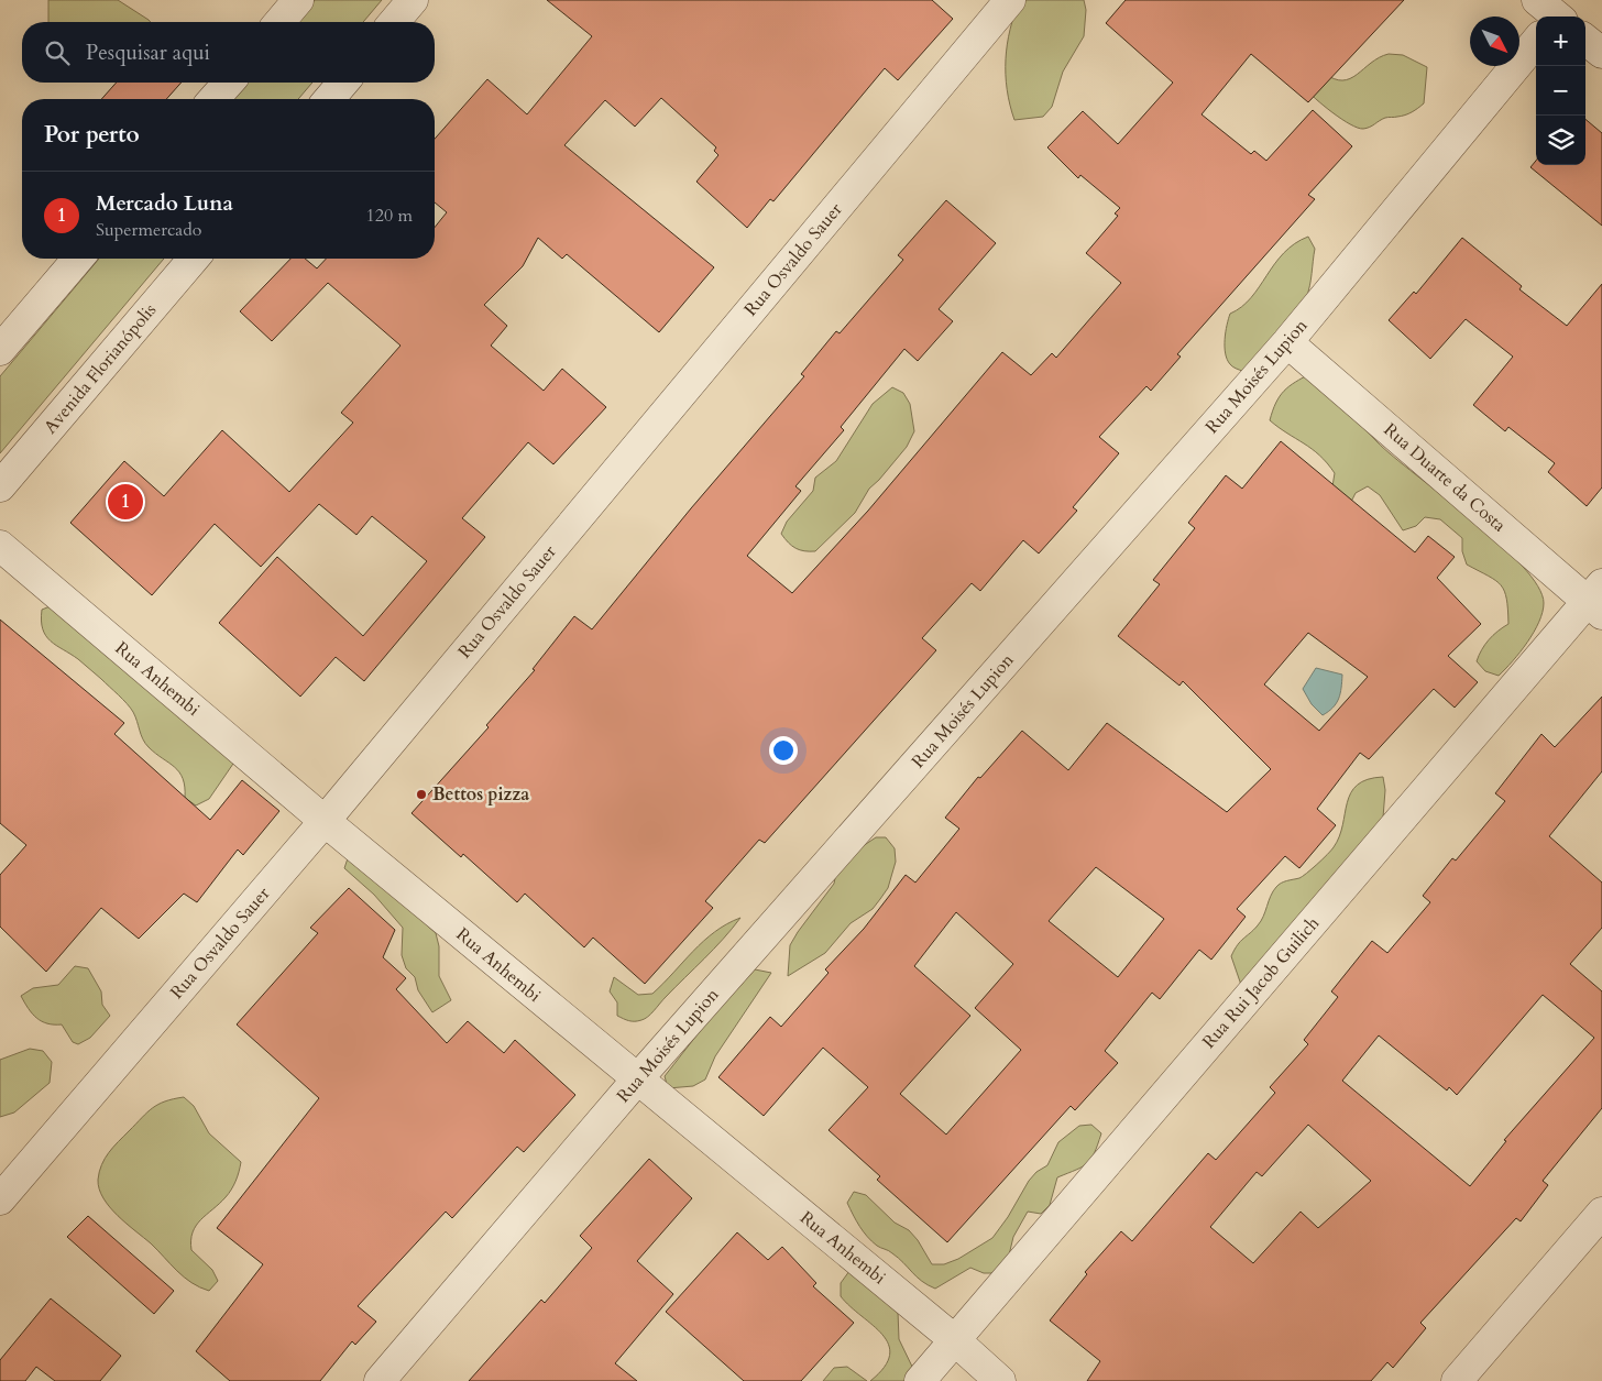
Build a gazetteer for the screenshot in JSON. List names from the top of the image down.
{
  "streets": {
    "street": [
      "Rua Osvaldo Sauer",
      "Avenida Florianópolis",
      "Rua Moisés Lupion",
      "Rua Duarte da Costa",
      "Rua Anhembi",
      "Rua Rui Jacob Guilich"
    ]
  },
  "crossings": [
    ["Rua Osvaldo Sauer", "Rua Anhembi"],
    ["Rua Moisés Lupion", "Rua Duarte da Costa"],
    ["Rua Moisés Lupion", "Rua Anhembi"],
    ["Rua Duarte da Costa", "Rua Rui Jacob Guilich"],
    ["Rua Anhembi", "Rua Rui Jacob Guilich"]
  ],
  "places": ["Bettos pizza"],
  "north": "bottom right",
  "page": {
    "map_buttons": ["+", "−"],
    "search": "Pesquisar aqui",
    "heading": "Por perto",
    "list": [
      {
        "mark": "1",
        "name": "Mercado Luna",
        "note": "Supermercado",
        "value": "120 m"
      }
    ],
    "pins": "1"
  }
}
